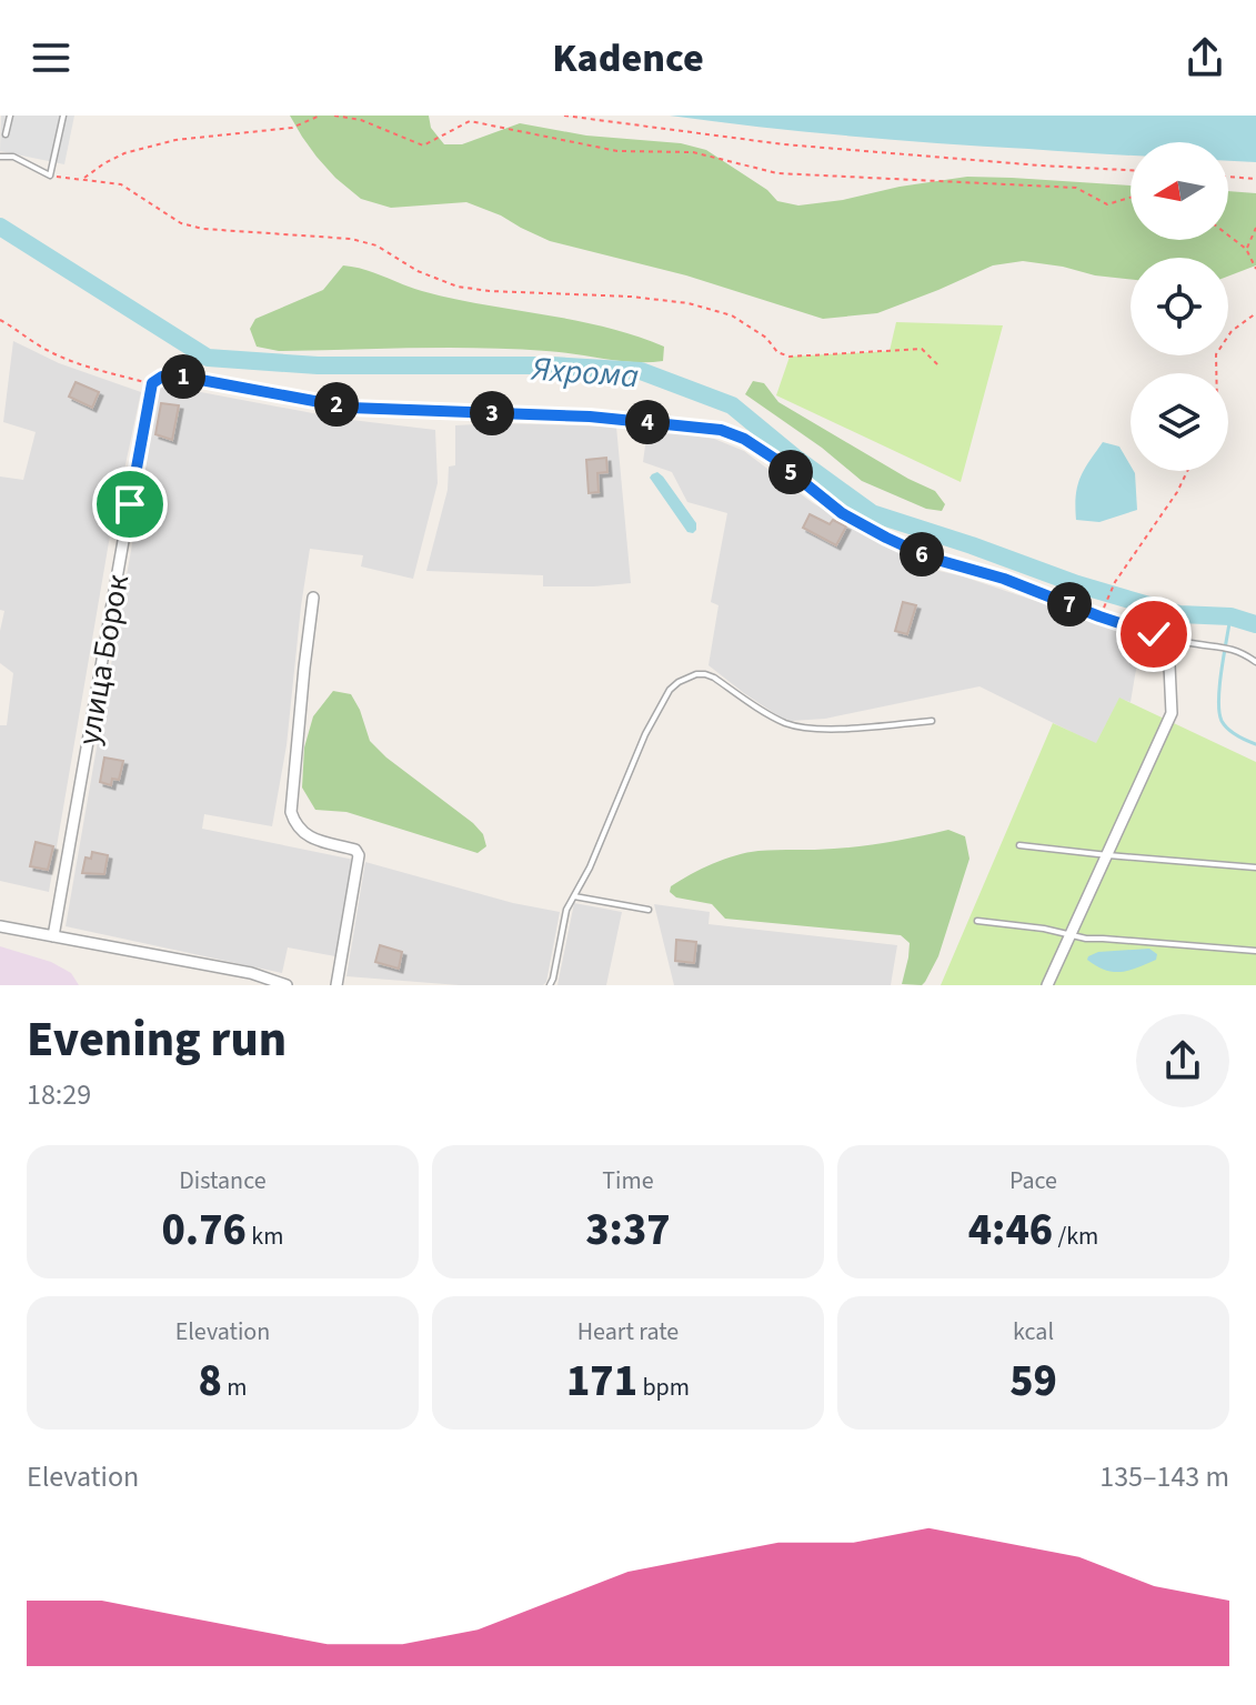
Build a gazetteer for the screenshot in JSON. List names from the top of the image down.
{
  "streets": {
    "street": ["улица Борок"]
  },
  "water": ["Яхрома"],
  "north": "left",
  "page": {
    "header": "Kadence",
    "pins": [
      "1",
      "2",
      "3",
      "4",
      "5",
      "6",
      "7"
    ],
    "heading": ["Evening run", "18:29"],
    "stats": [
      ["Distance", "0.76 km"],
      ["Time", "3:37"],
      ["Pace", "4:46 /km"],
      ["Elevation", "8 m"],
      ["Heart rate", "171 bpm"],
      ["kcal", "59"]
    ],
    "chart": ["Elevation", "135–143 m"]
  }
}
